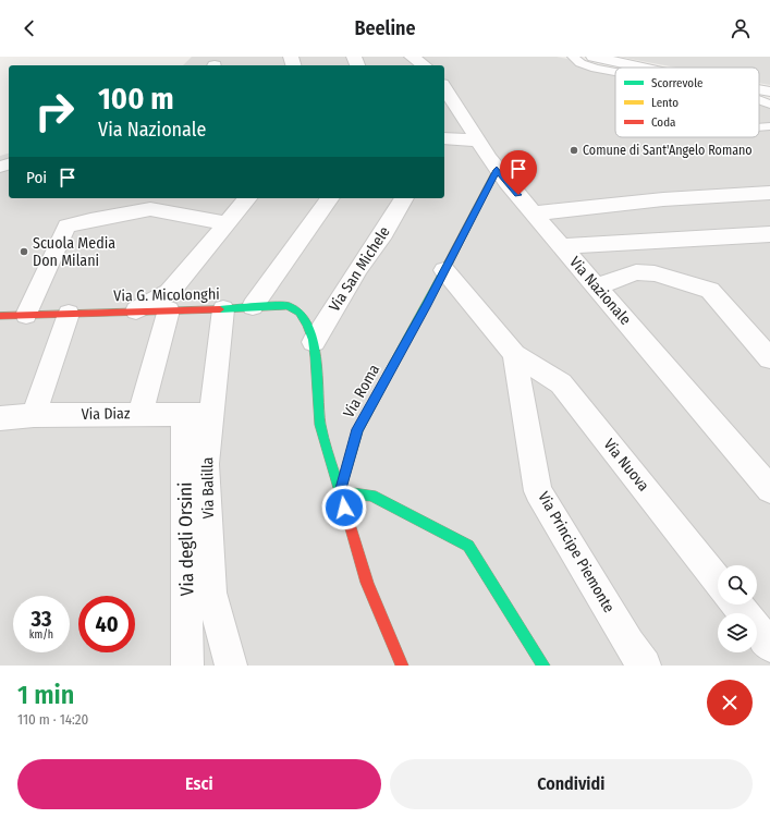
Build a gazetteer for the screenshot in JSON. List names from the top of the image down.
{
  "streets": {
    "street": [
      "Via San Michele",
      "Via Nazionale",
      "Via G. Micolonghi",
      "Via Roma",
      "Via Diaz",
      "Via Nuova",
      "Via Balilla",
      "Via degli Orsini",
      "Via Principe Piemonte"
    ]
  },
  "crossings": [
    ["Via San Michele", "Via G. Micolonghi"],
    ["Via Nazionale", "Via Roma"],
    ["Via G. Micolonghi", "Via Roma"],
    ["Via G. Micolonghi", "Via Balilla"],
    ["Via Diaz", "Via Balilla"],
    ["Via Diaz", "Via degli Orsini"],
    ["Via Nuova", "Via Principe Piemonte"],
    ["Via Balilla", "Via degli Orsini"]
  ],
  "places": ["Comune di Sant'Angelo Romano", "Scuola Media Don Milani"],
  "legend": ["Scorrevole", "Lento", "Coda"],
  "page": {
    "header": "Beeline",
    "turn": ["100 m", "Via Nazionale"],
    "then": "Poi",
    "speed": "33 km/h",
    "limit": "40",
    "heading": ["1 min", "110 m · 14:20"],
    "buttons": ["Esci", "Condividi"]
  }
}
